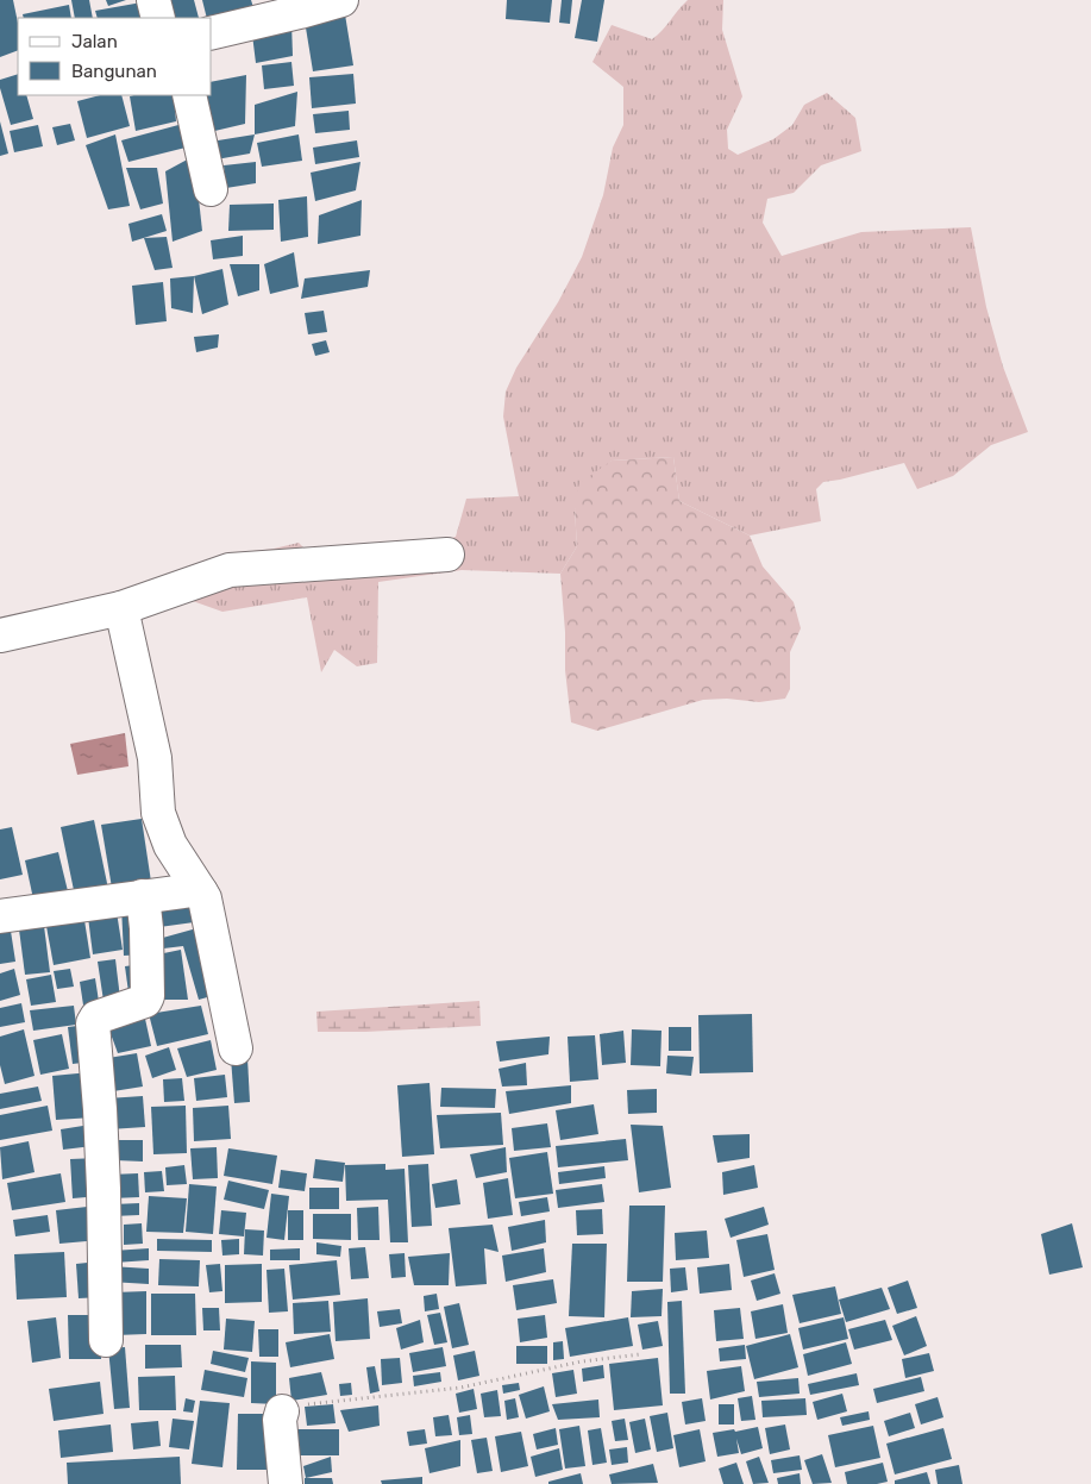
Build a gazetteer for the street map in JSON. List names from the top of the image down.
{
  "legend": ["Jalan", "Bangunan"]
}
